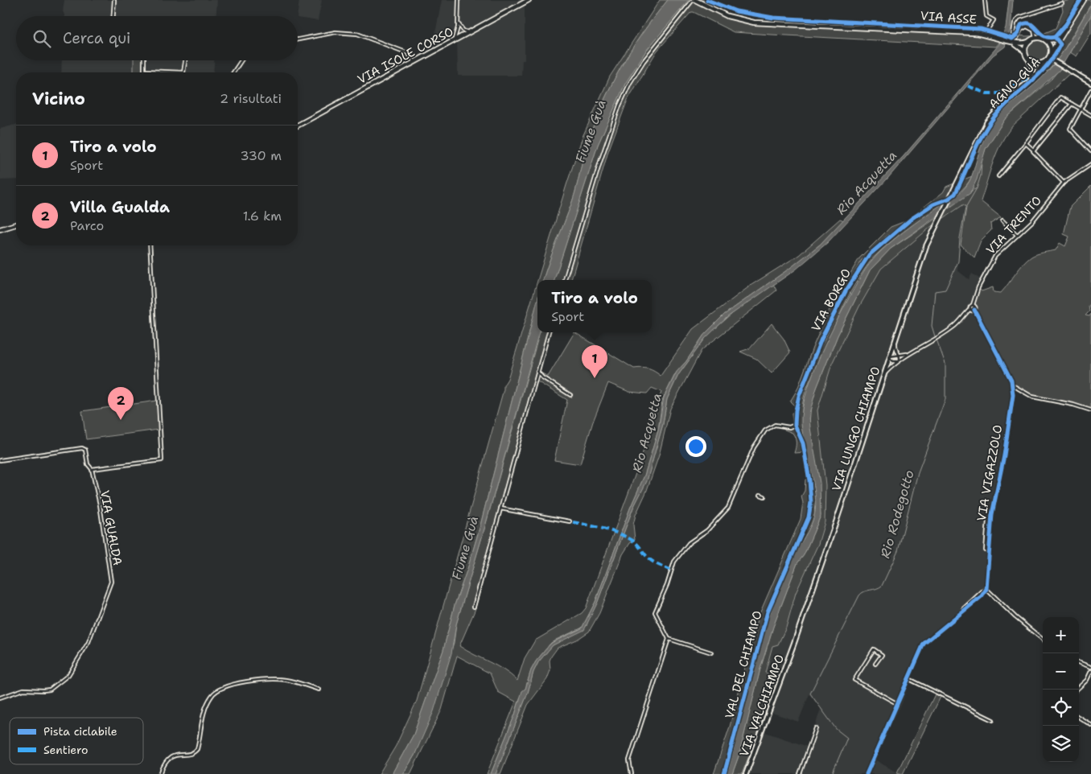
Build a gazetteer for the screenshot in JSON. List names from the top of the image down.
{
  "streets": {
    "main road": ["VIA ISOLE CORSO", "VIA LUNGO CHIAMPO", "VIA VALCHIAMPO"],
    "street": [
      "VIA ASSE",
      "VIA TRENTO",
      "VIA BORGO",
      "VIA VIGAZZOLO",
      "VIA GUALDA"
    ],
    "cycle path": ["AGNO-GUÀ"]
  },
  "crossings": [
    ["VIA BORGO", "VIA LUNGO CHIAMPO"],
    ["VIA LUNGO CHIAMPO", "VIA VALCHIAMPO"]
  ],
  "water": ["Fiume Guà", "Rio Acquetta", "Rio Rodegotto"],
  "legend": ["Pista ciclabile", "Sentiero"],
  "page": {
    "search": "Cerca qui",
    "heading": ["Vicino", "2 risultati"],
    "list": [
      {
        "mark": "1",
        "name": "Tiro a volo",
        "note": "Sport",
        "value": "330 m"
      },
      {
        "mark": "2",
        "name": "Villa Gualda",
        "note": "Parco",
        "value": "1.6 km"
      }
    ],
    "popup": ["Tiro a volo", "Sport"],
    "pins": ["1", "2"],
    "map_buttons": ["+", "−"]
  }
}
